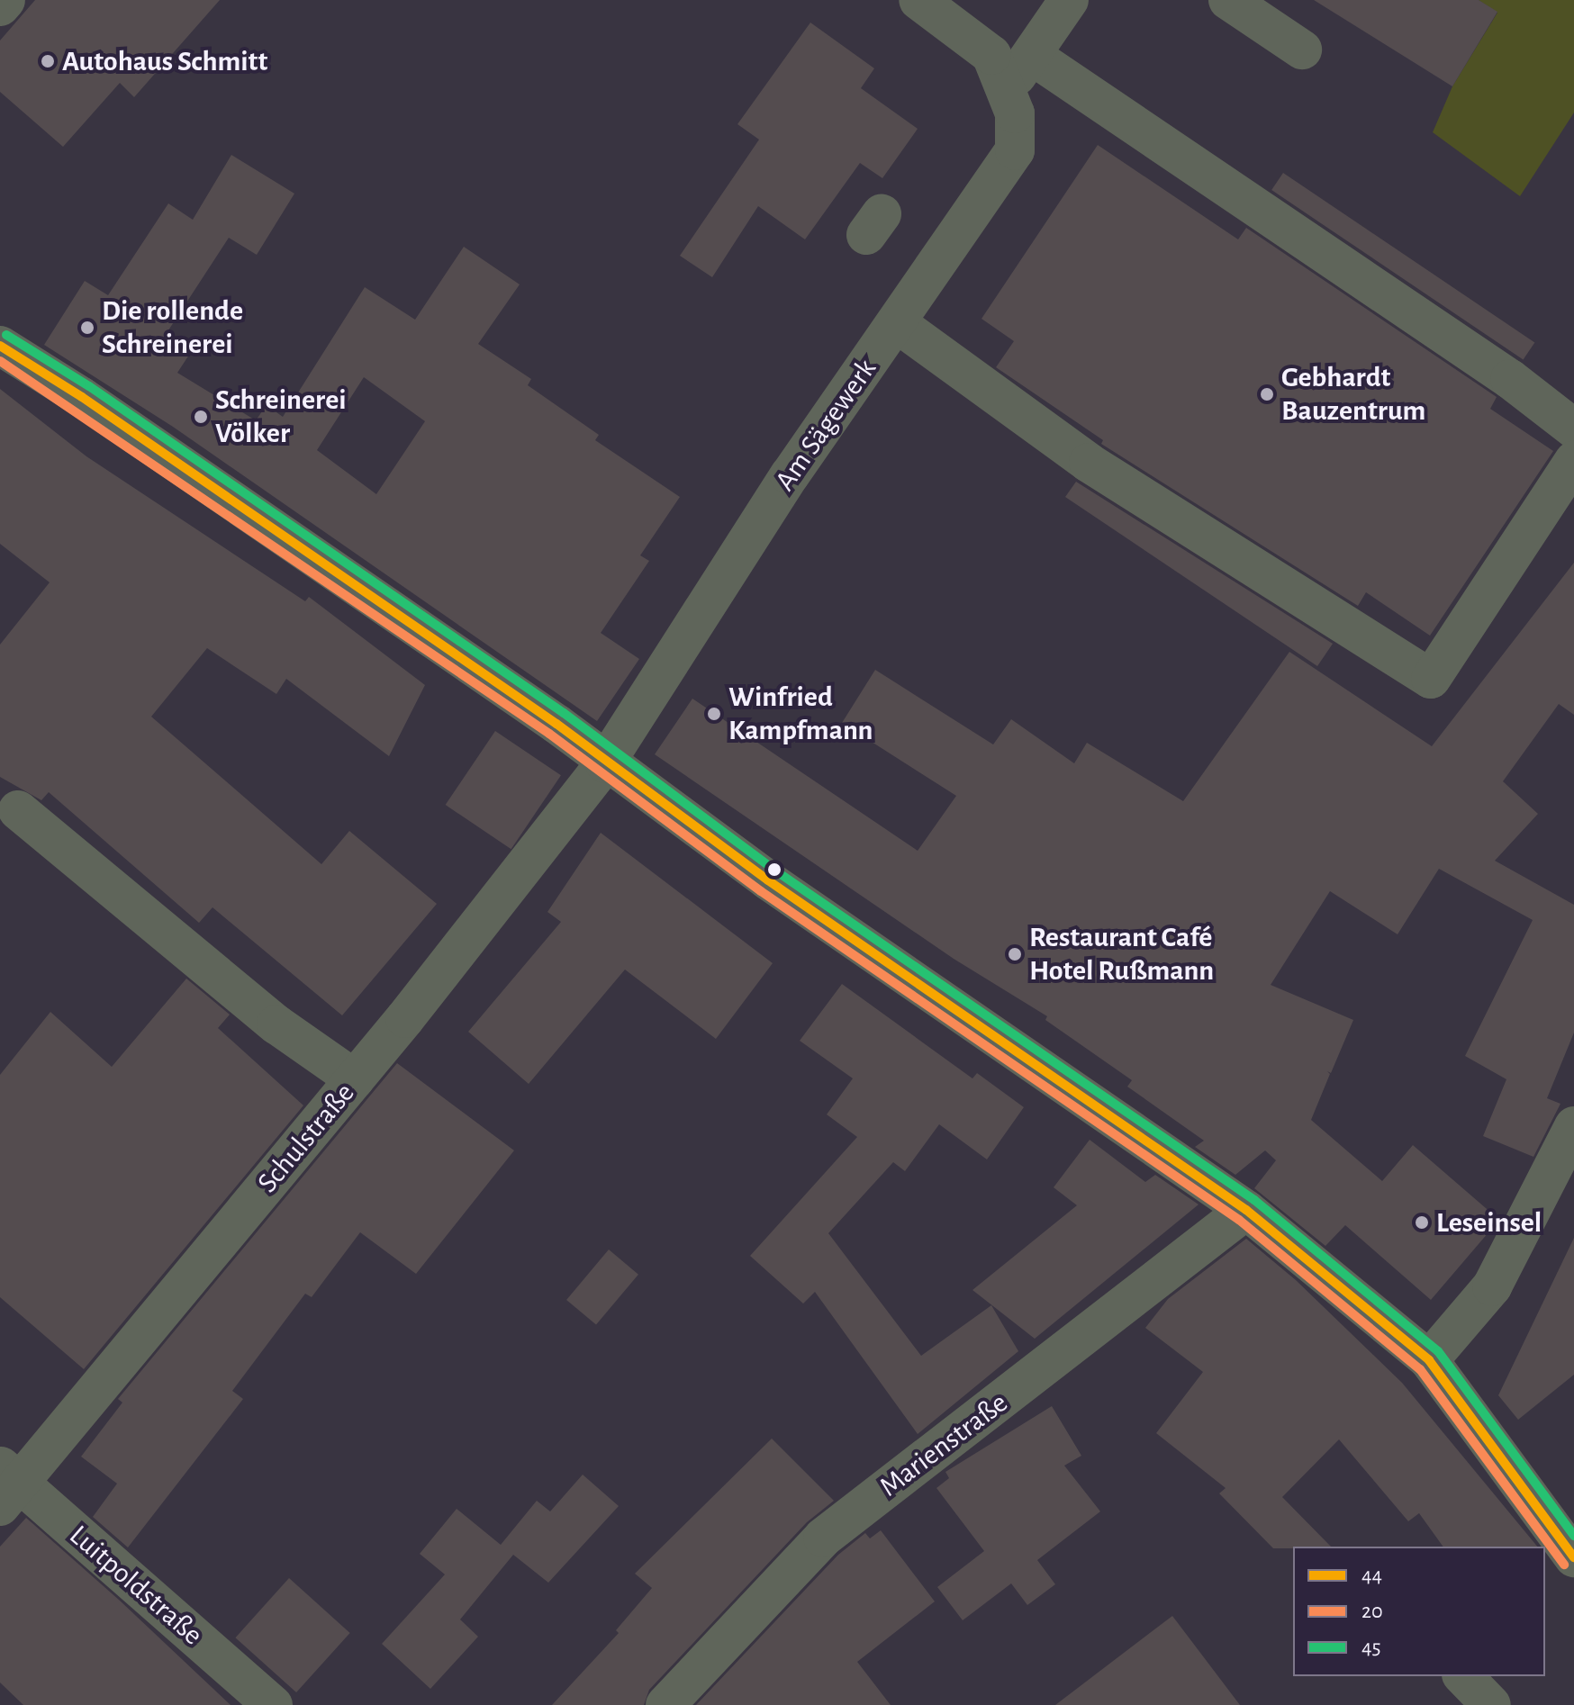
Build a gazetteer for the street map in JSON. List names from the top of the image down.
{
  "streets": {
    "street": [
      "Am Sägewerk",
      "Schulstraße",
      "Marienstraße",
      "Luitpoldstraße"
    ]
  },
  "crossings": [
    ["Am Sägewerk", "Schulstraße"],
    ["Schulstraße", "Luitpoldstraße"]
  ],
  "places": [
    "Autohaus Schmitt",
    "Die rollende Schreinerei",
    "Gebhardt Bauzentrum",
    "Schreinerei Völker",
    "Winfried Kampfmann",
    "Restaurant Café Hotel Rußmann",
    "Leseinsel"
  ],
  "lines": ["transit line 45", "transit line 44", "transit line 20"],
  "legend": ["44", "20", "45"]
}
